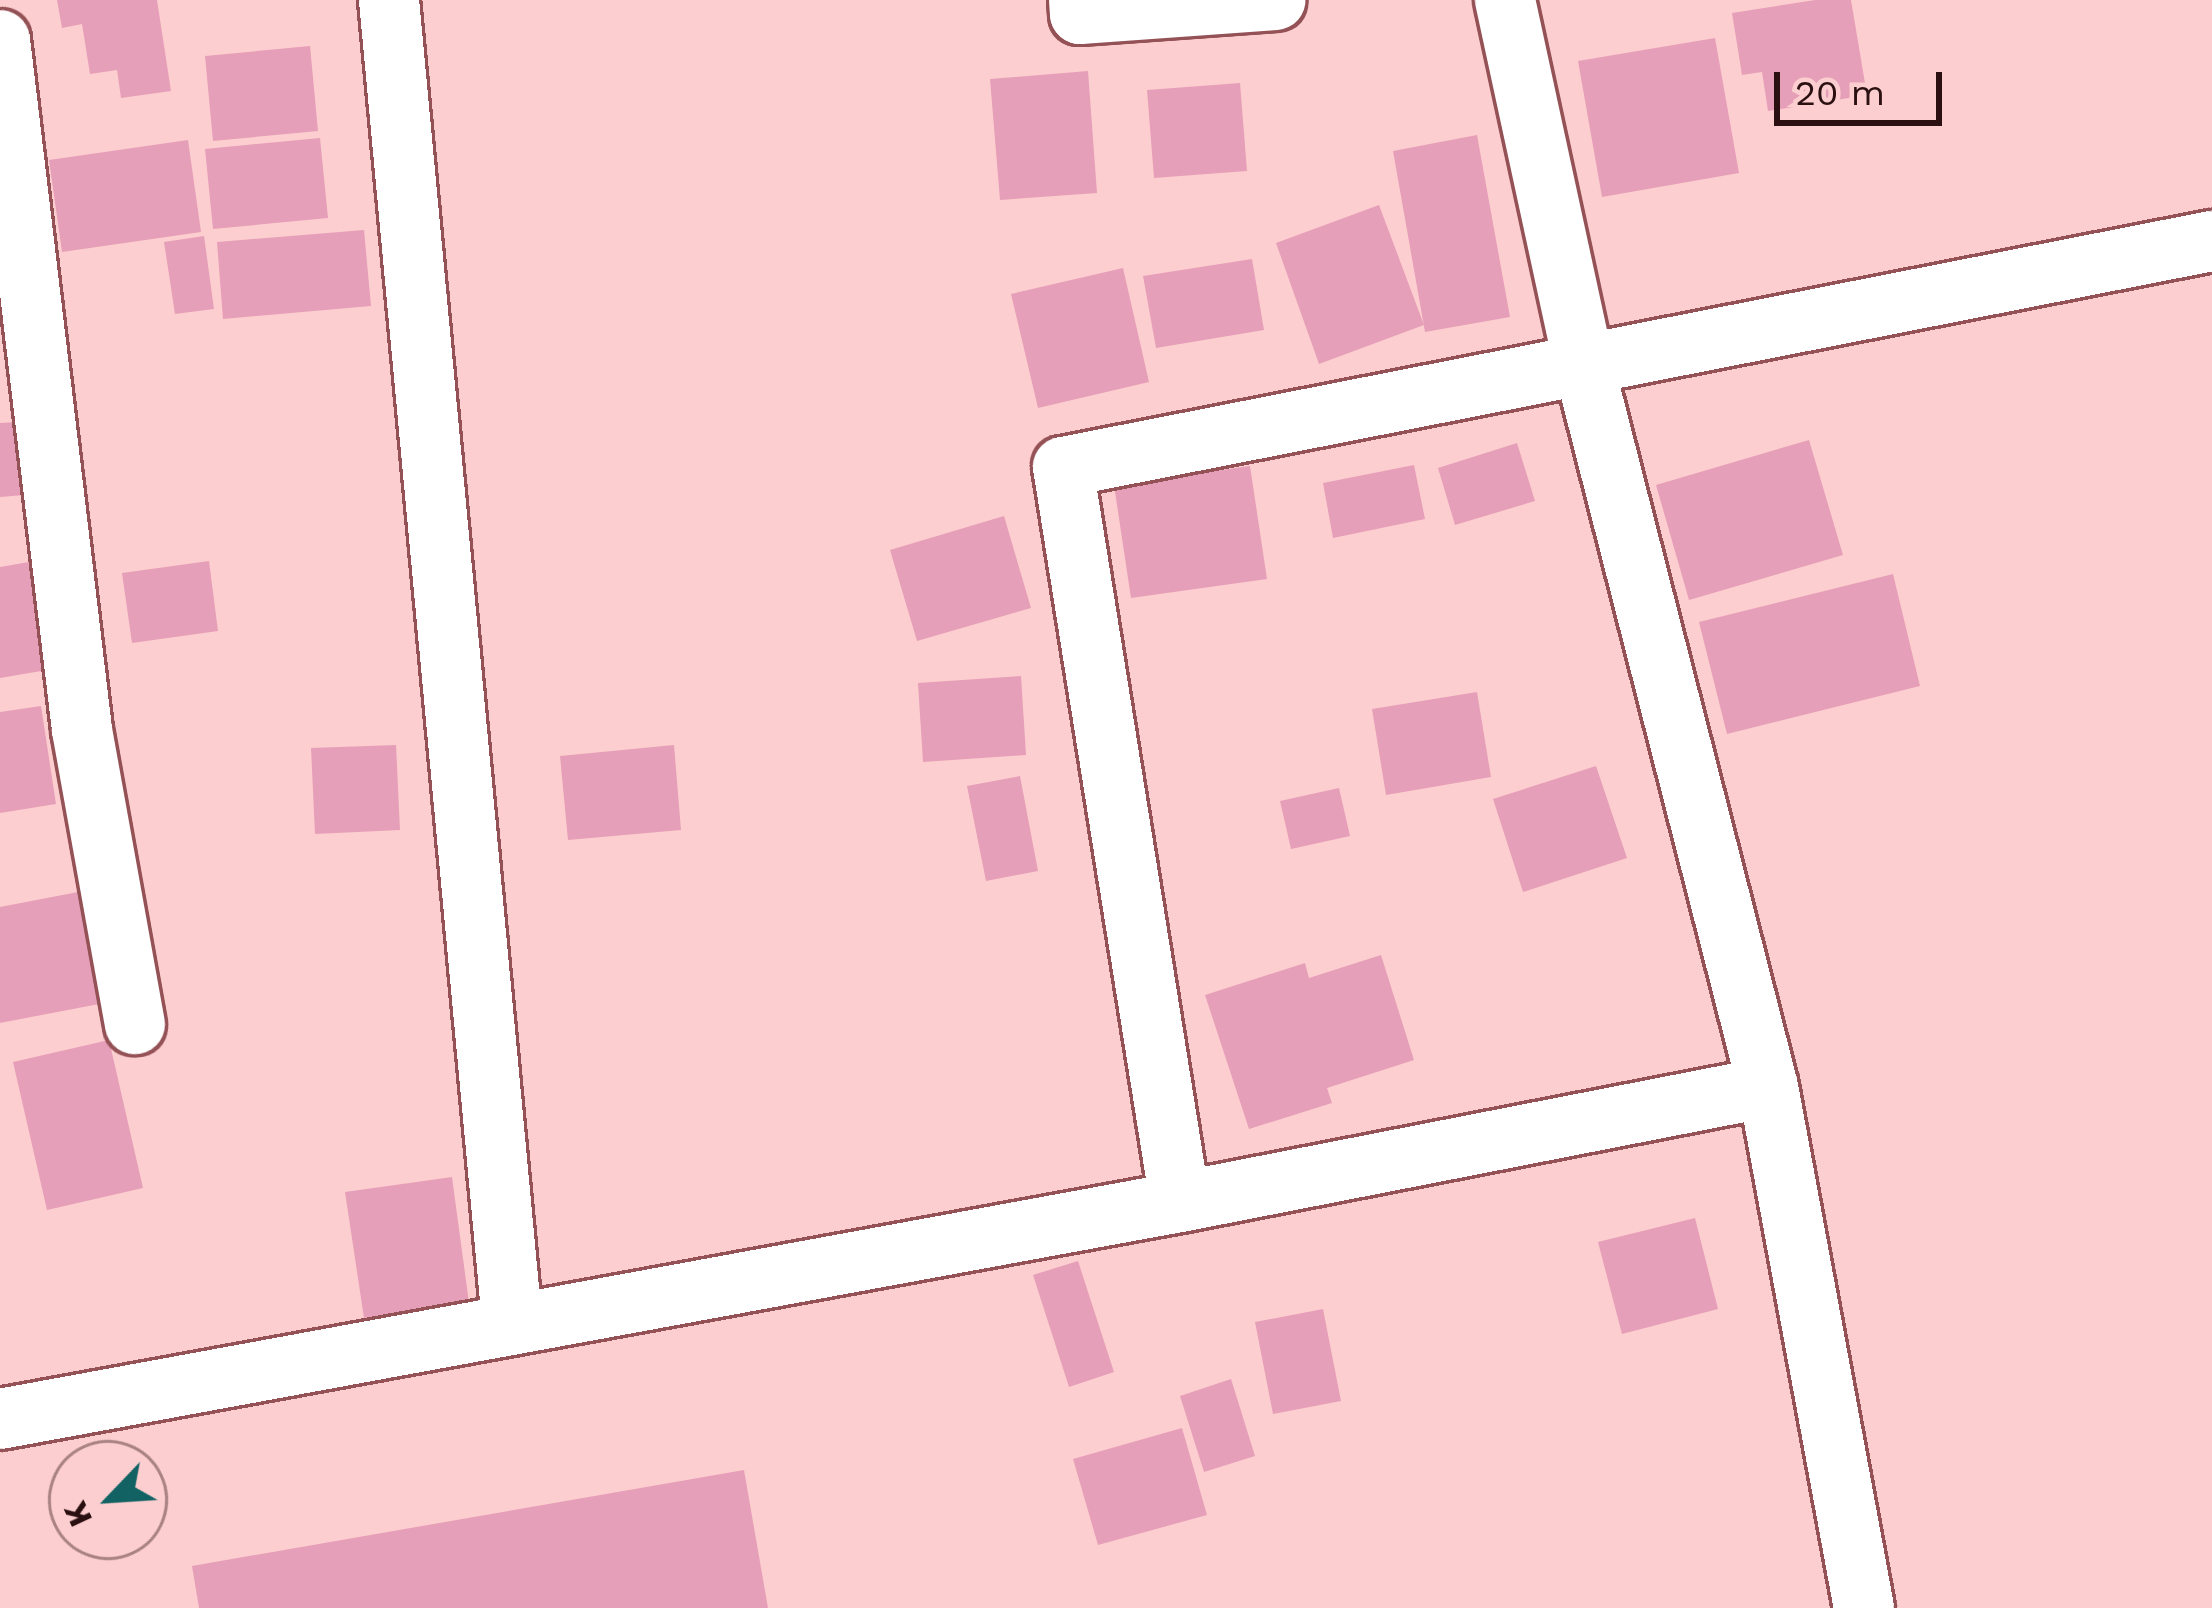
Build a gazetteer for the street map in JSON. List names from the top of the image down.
{
  "scale_bar": "20 m",
  "north": "bottom left"
}
